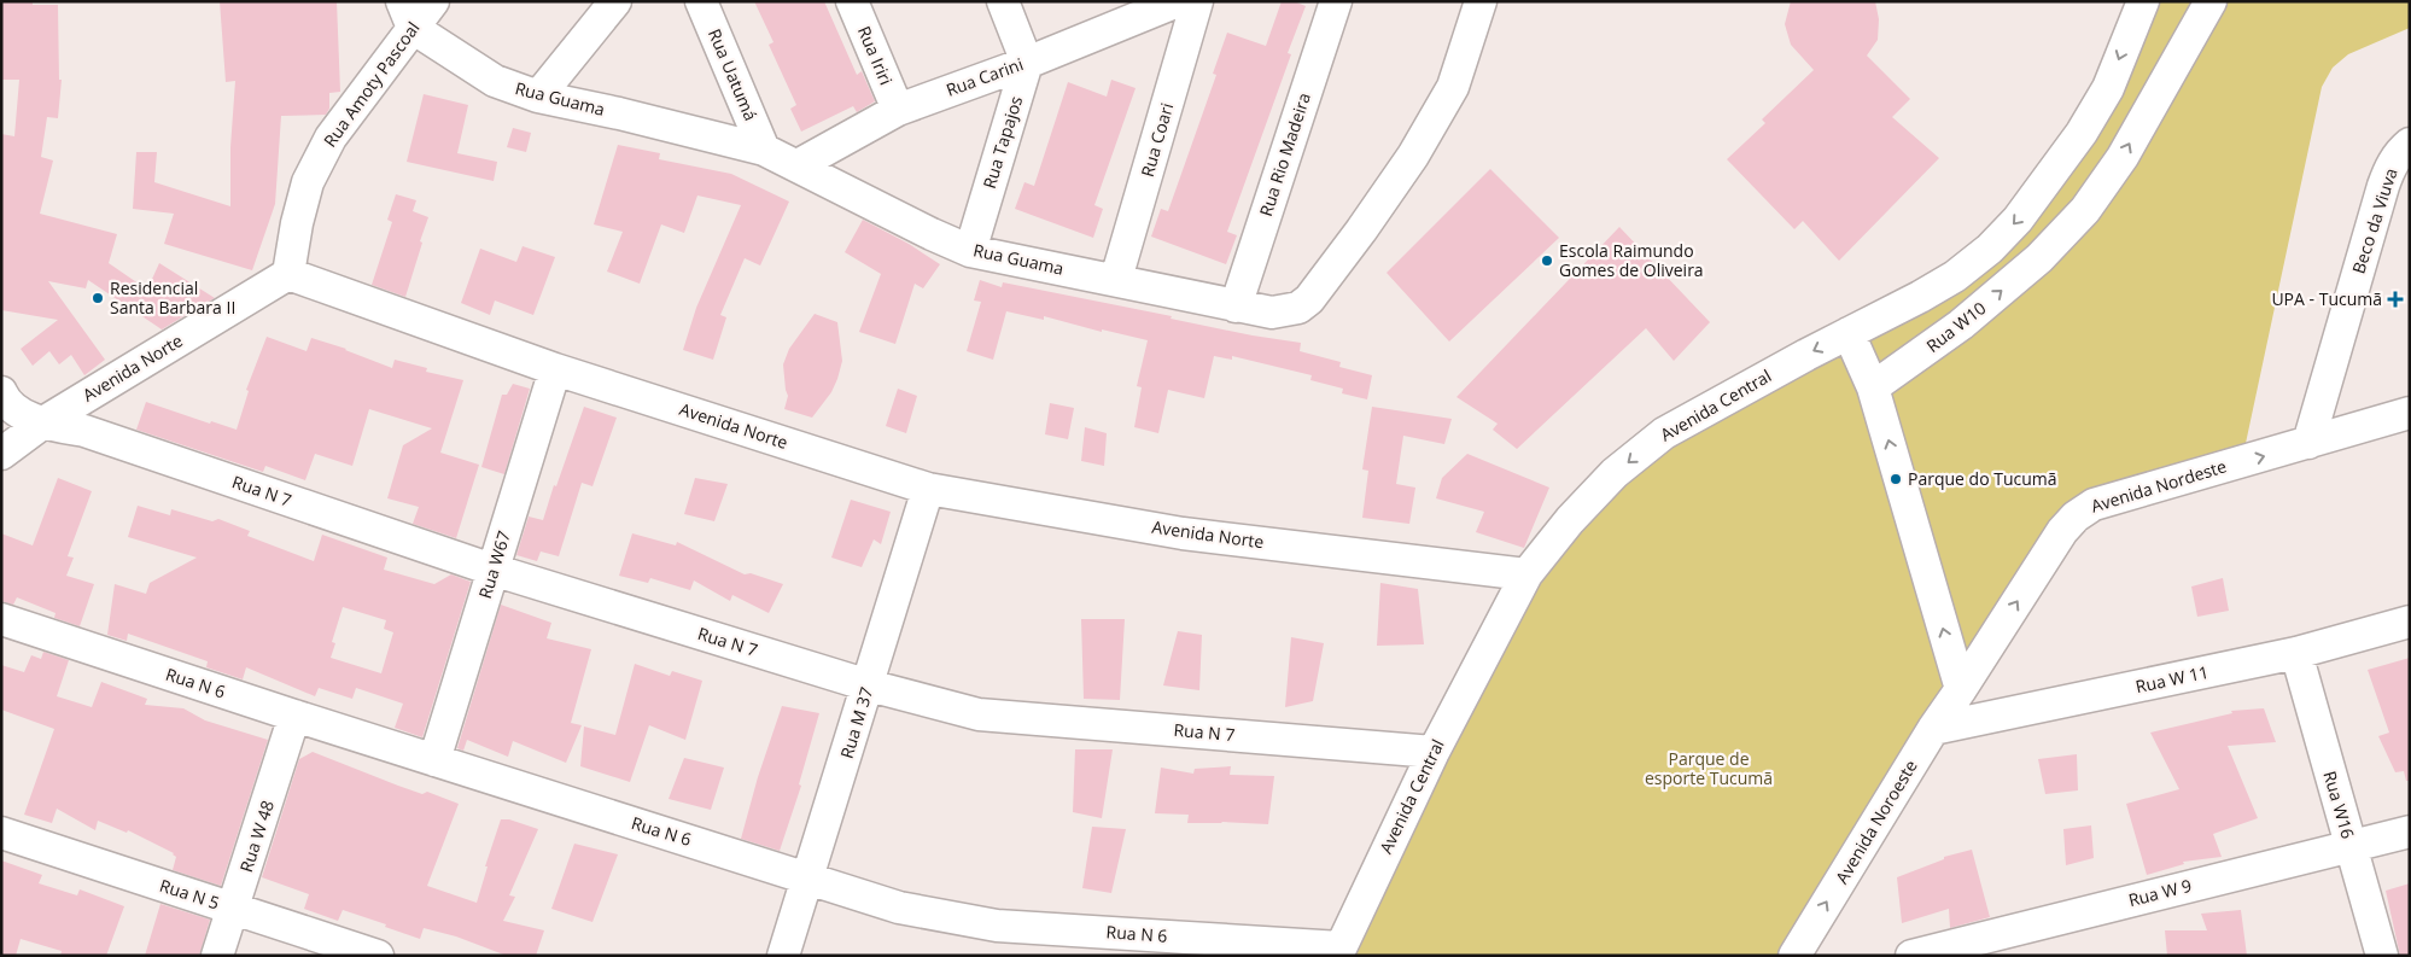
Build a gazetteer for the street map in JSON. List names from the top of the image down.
{
  "streets": {
    "street": [
      "Rua Iriri",
      "Rua Uatumá",
      "Rua Carini",
      "Rua Amoty Pascoal",
      "Rua Guama",
      "Rua Coari",
      "Rua Tapajos",
      "Rua Rio Madeira",
      "Beco da Viuva",
      "Rua W10",
      "Avenida Norte",
      "Avenida Central",
      "Avenida Nordeste",
      "Rua N 7",
      "Rua W67",
      "Rua W 11",
      "Rua N 6",
      "Rua M 37",
      "Rua W16",
      "Avenida Noroeste",
      "Rua W 48",
      "Rua W 9",
      "Rua N 5"
    ]
  },
  "crossings": [
    ["Rua Iriri", "Rua Carini"],
    ["Rua Uatumá", "Rua Guama"],
    ["Rua Carini", "Rua Guama"],
    ["Rua Carini", "Rua Tapajos"],
    ["Rua Amoty Pascoal", "Rua Guama"],
    ["Rua Amoty Pascoal", "Avenida Norte"],
    ["Rua Guama", "Rua Coari"],
    ["Rua Guama", "Rua Tapajos"],
    ["Rua Guama", "Rua Rio Madeira"],
    ["Beco da Viuva", "Avenida Nordeste"],
    ["Avenida Norte", "Avenida Central"],
    ["Avenida Norte", "Rua N 7"],
    ["Avenida Norte", "Rua W67"],
    ["Avenida Norte", "Rua M 37"],
    ["Avenida Central", "Rua N 7"],
    ["Avenida Central", "Rua N 6"],
    ["Avenida Nordeste", "Avenida Noroeste"],
    ["Rua N 7", "Rua W67"],
    ["Rua N 7", "Rua M 37"],
    ["Rua W67", "Rua N 6"],
    ["Rua W 11", "Rua W16"],
    ["Rua W 11", "Avenida Noroeste"],
    ["Rua N 6", "Rua M 37"],
    ["Rua N 6", "Rua W 48"],
    ["Rua W16", "Rua W 9"],
    ["Rua W 48", "Rua N 5"]
  ],
  "one_way": [
    "Rua W10",
    "Avenida Central",
    "Avenida Nordeste",
    "Avenida Noroeste"
  ],
  "parks": ["Parque de esporte Tucumã"],
  "places": {
    "other": ["Escola Raimundo Gomes de Oliveira", "Residencial Santa Barbara II", "Parque do Tucumã"],
    "health": ["UPA - Tucumã"]
  }
}
